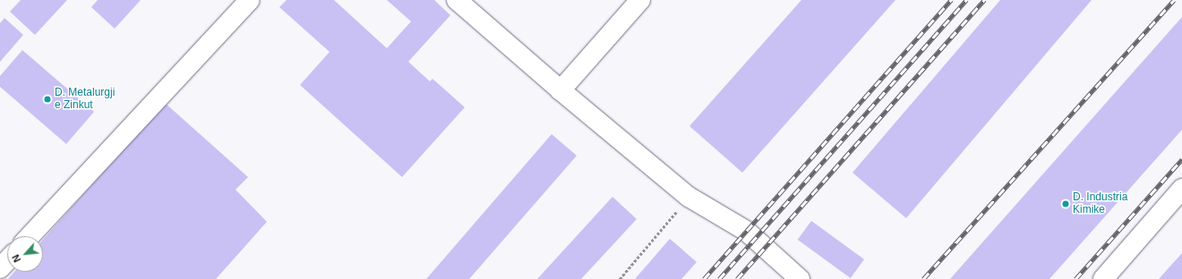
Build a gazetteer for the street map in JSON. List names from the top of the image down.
{
  "places": ["D. Metalurgji e Zinkut", "D. Industria Kimike"],
  "north": "bottom left"
}
